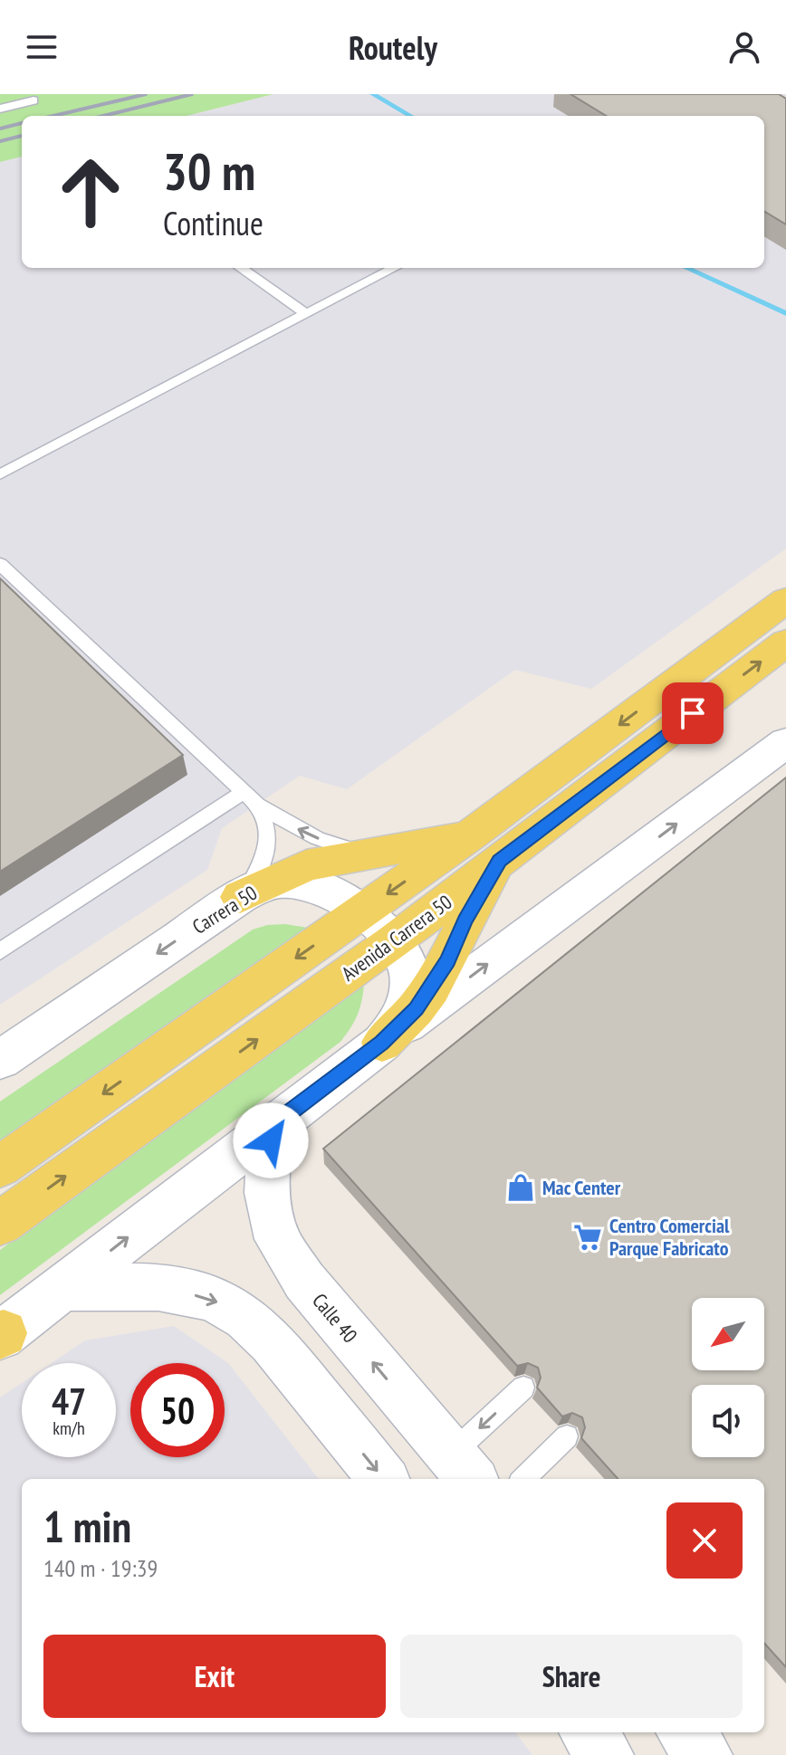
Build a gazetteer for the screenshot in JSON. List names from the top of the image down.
{
  "streets": {
    "main road": ["Carrera 50", "Avenida Carrera 50", "Calle 40"]
  },
  "crossings": [
    ["Carrera 50", "Avenida Carrera 50"],
    ["Carrera 50", "Calle 40"]
  ],
  "one_way": ["Calle 40"],
  "places": {
    "shop": ["Mac Center"],
    "supermarket": ["Centro Comercial Parque Fabricato"]
  },
  "north": "bottom left",
  "page": {
    "header": "Routely",
    "turn": ["30 m", "Continue"],
    "speed": "47 km/h",
    "limit": "50",
    "heading": ["1 min", "140 m · 19:39"],
    "buttons": ["Exit", "Share"]
  }
}
